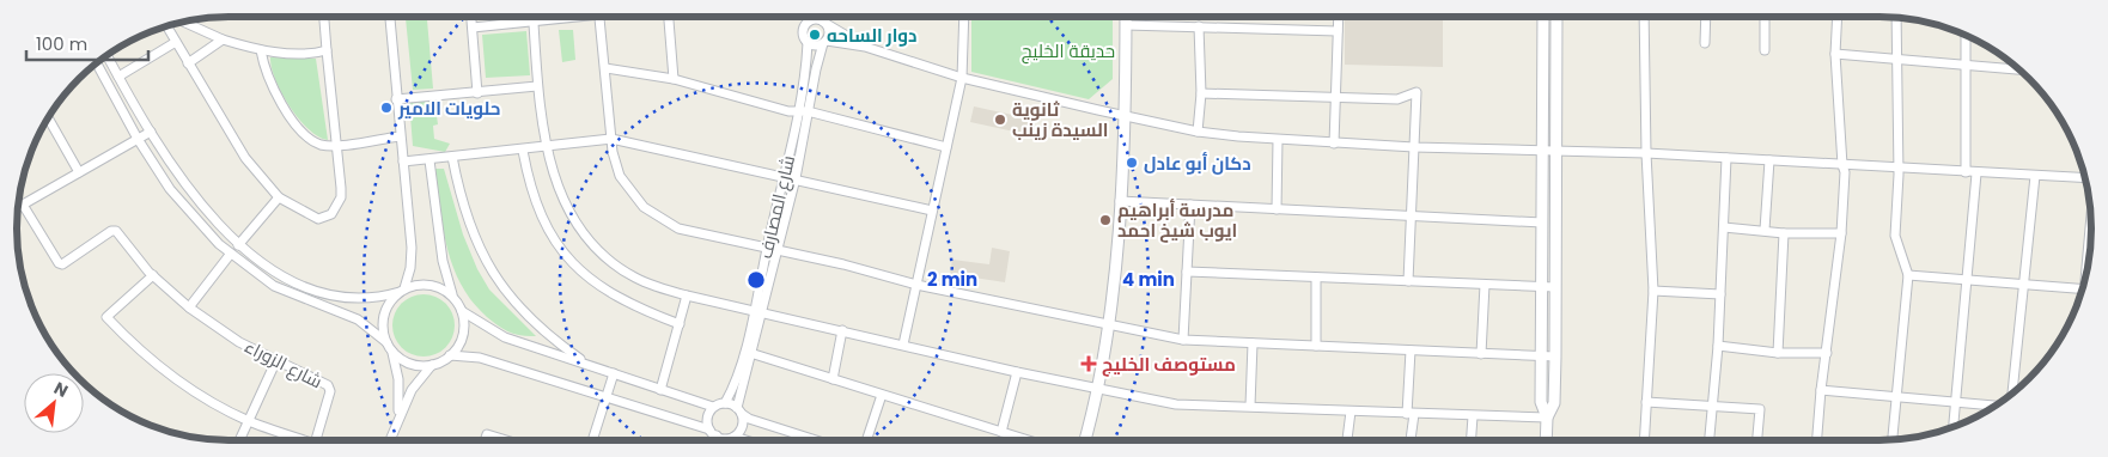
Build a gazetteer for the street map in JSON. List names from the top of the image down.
{
  "streets": {
    "street": ["شارع المصارف", "شارع الزوراء"]
  },
  "parks": ["حديقة الخليج"],
  "places": {
    "other": [
      "دوار الساحه",
      "حلويات الامير",
      "ثانوية السيدة زينب",
      "دكان أبو عادل",
      "مدرسة أبراهيم ايوب شيخ احمد"
    ],
    "health": ["مستوصف الخليج"]
  },
  "scale_bar": "100 m",
  "north": "top right",
  "rings": ["2 min", "4 min"]
}
